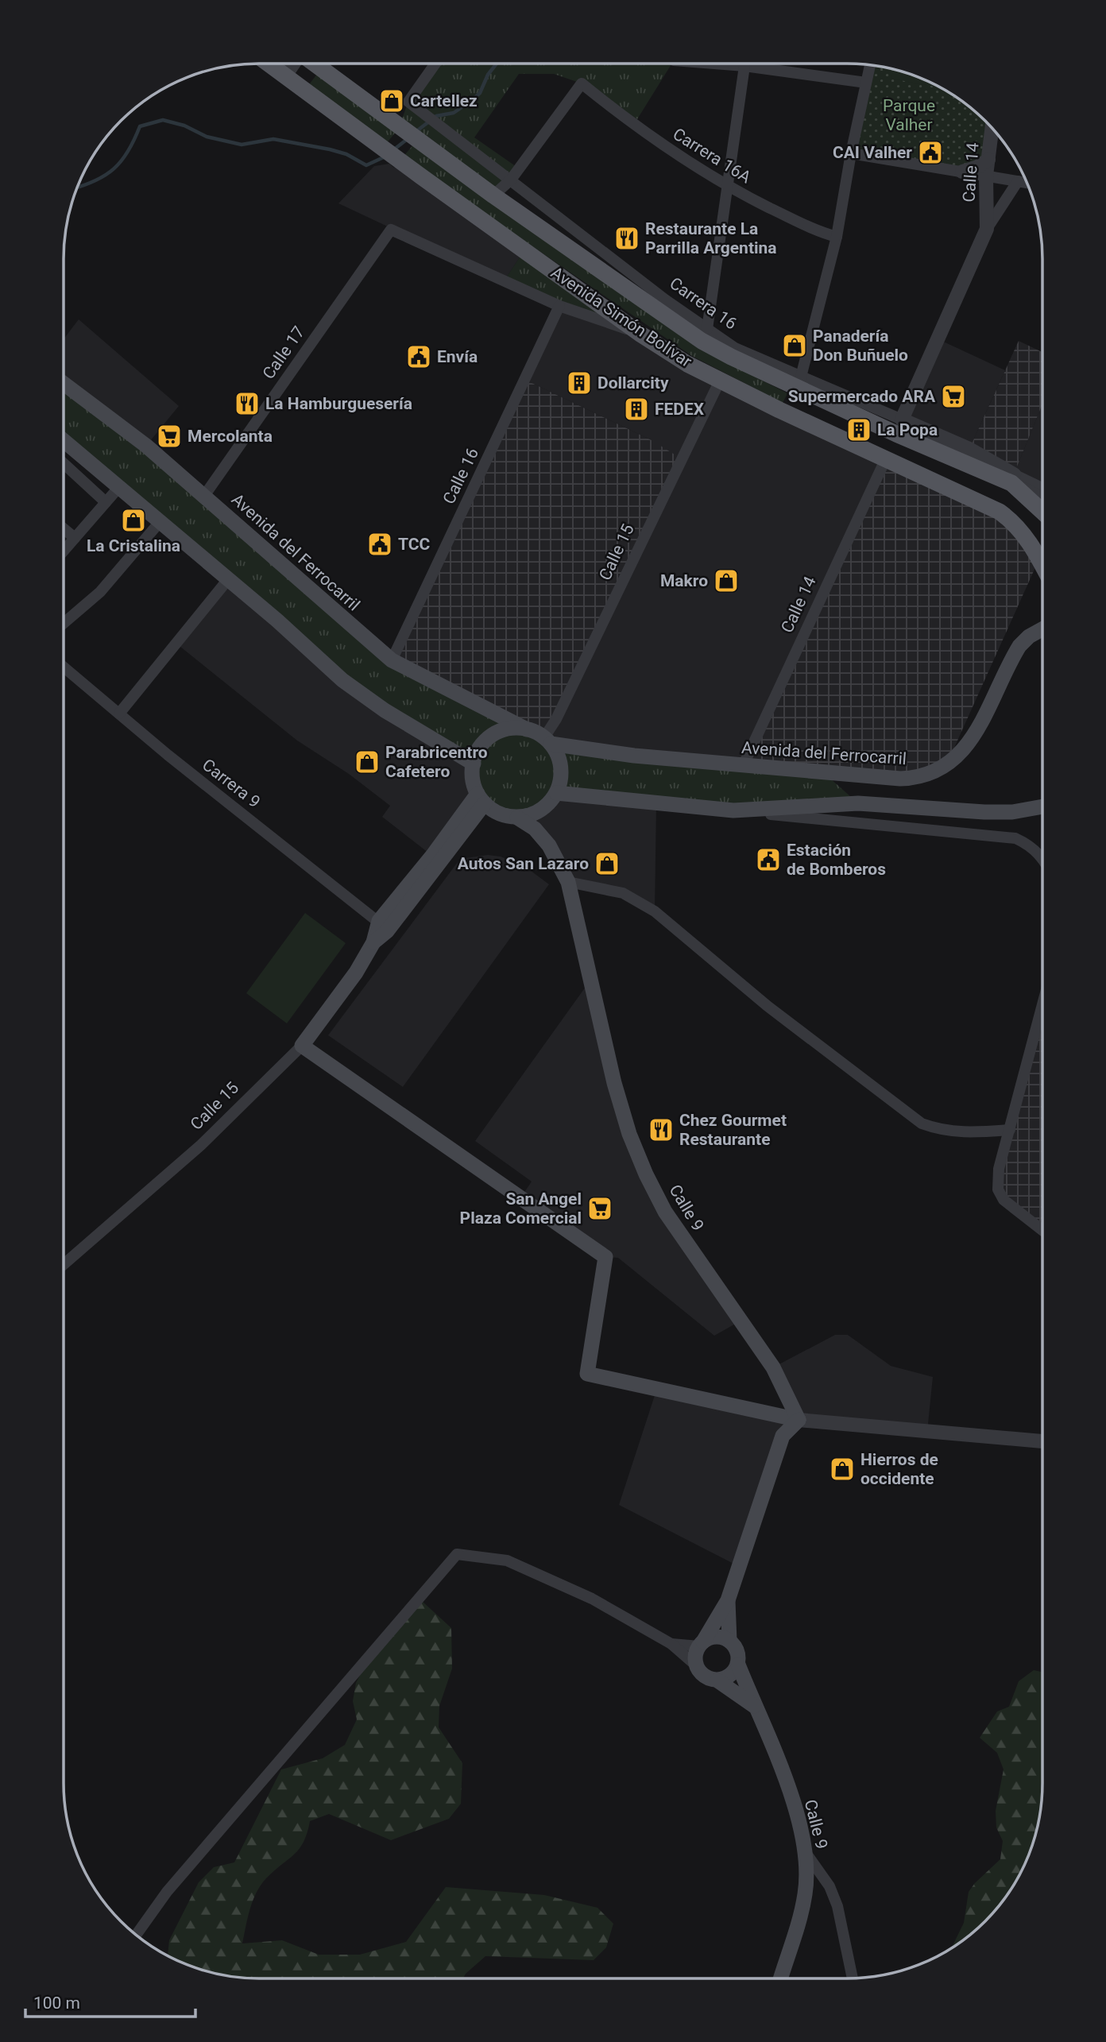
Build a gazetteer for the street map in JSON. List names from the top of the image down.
{
  "streets": {
    "main road": [
      "Avenida Simón Bolívar",
      "Avenida del Ferrocarril",
      "Calle 15",
      "Calle 9"
    ],
    "street": [
      "Carrera 16A",
      "Calle 14",
      "Carrera 16",
      "Calle 17",
      "Calle 16",
      "Carrera 9"
    ]
  },
  "crossings": [
    ["Carrera 16A", "Carrera 16"],
    ["Calle 14", "Carrera 16"],
    ["Calle 14", "Avenida Simón Bolívar"],
    ["Calle 14", "Avenida del Ferrocarril"],
    ["Carrera 16", "Avenida Simón Bolívar"],
    ["Avenida Simón Bolívar", "Calle 15"],
    ["Calle 17", "Calle 16"],
    ["Calle 17", "Avenida del Ferrocarril"],
    ["Calle 16", "Avenida del Ferrocarril"],
    ["Avenida del Ferrocarril", "Calle 15"],
    ["Avenida del Ferrocarril", "Calle 9"],
    ["Calle 15", "Carrera 9"],
    ["Calle 15", "Calle 9"]
  ],
  "parks": ["Parque Valher"],
  "places": {
    "shop": [
      "Cartellez",
      "Panadería Don Buñuelo",
      "La Cristalina",
      "Makro",
      "Parabricentro Cafetero",
      "Autos San Lazaro",
      "Hierros de occidente"
    ],
    "public building": [
      "CAI Valher",
      "Envía",
      "TCC",
      "Estación de Bomberos"
    ],
    "restaurant": ["Restaurante La Parrilla Argentina", "La Hamburguesería", "Chez Gourmet Restaurante"],
    "building": ["Dollarcity", "FEDEX", "La Popa"],
    "supermarket": ["Supermercado ARA", "Mercolanta", "San Angel Plaza Comercial"]
  },
  "scale_bar": "100 m"
}
